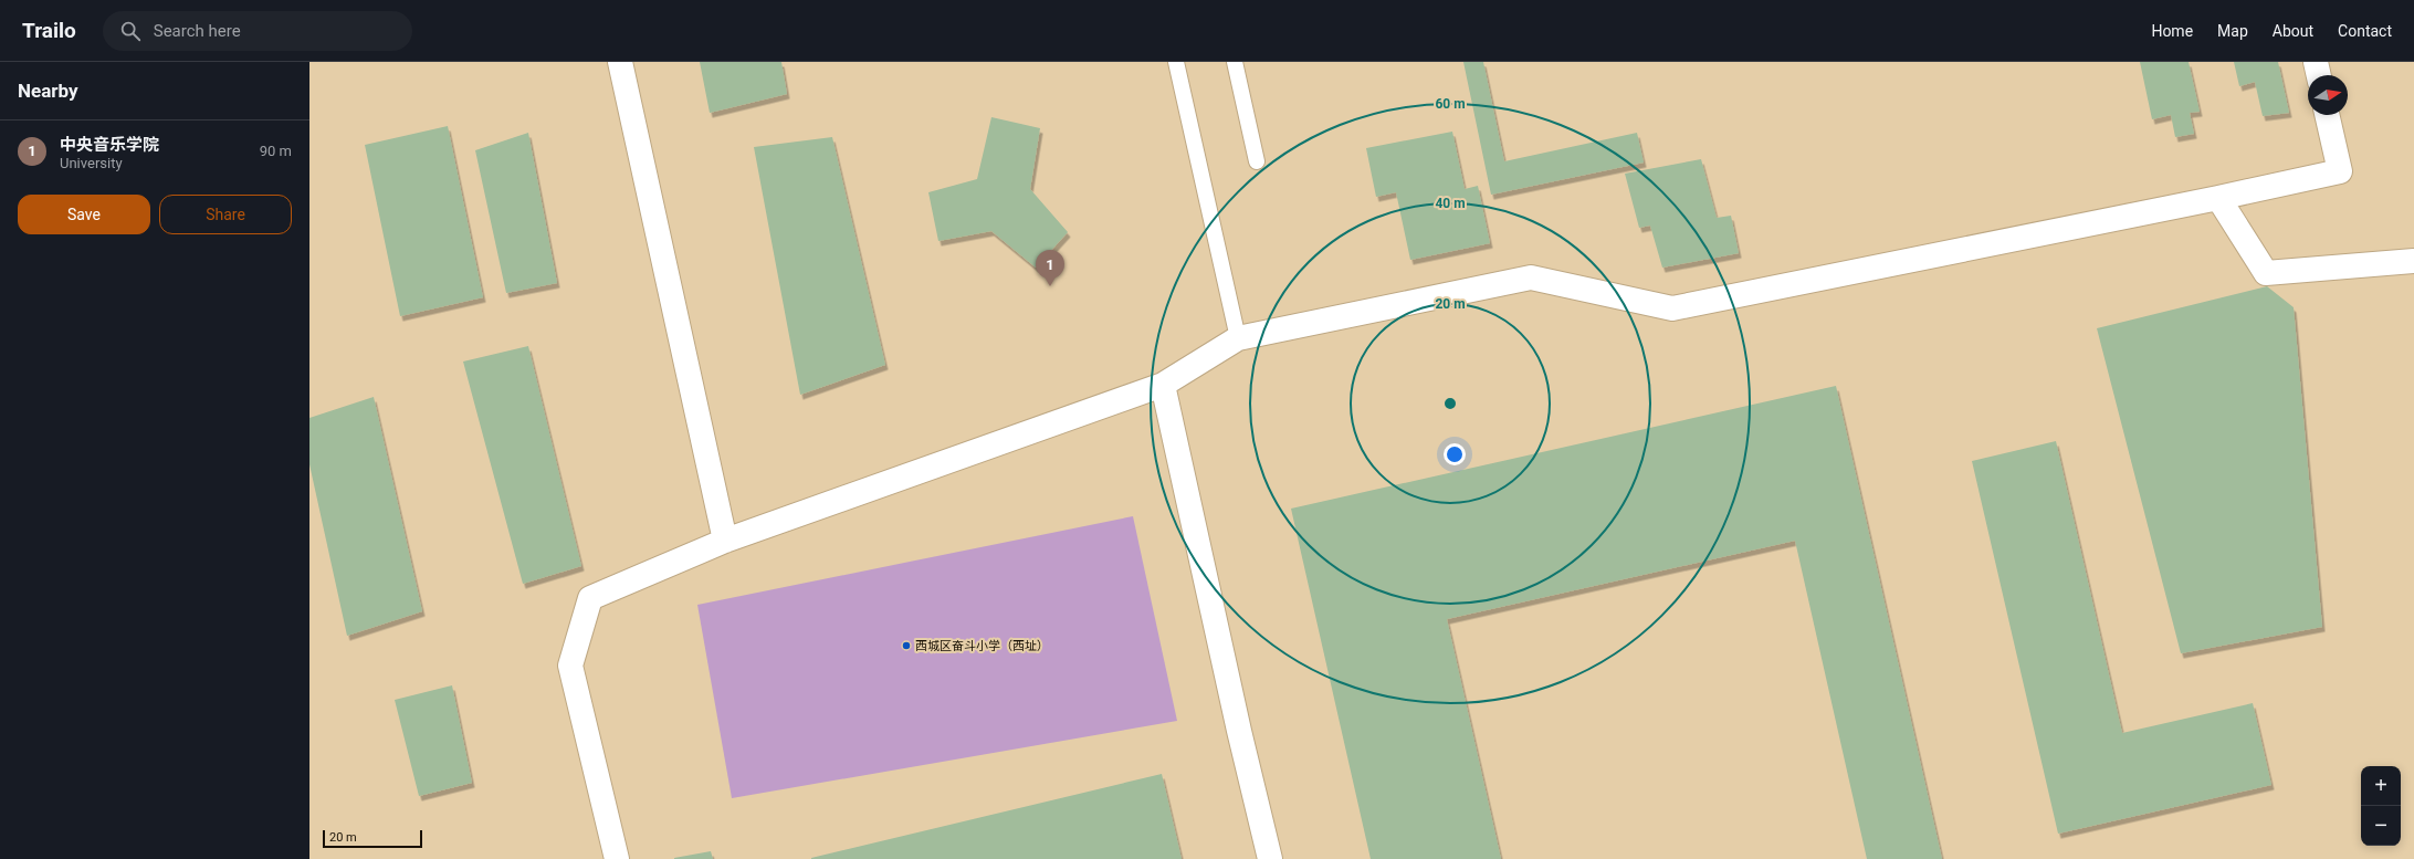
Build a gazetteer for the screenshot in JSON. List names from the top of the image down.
{
  "places": ["西城区奋斗小学（西址）"],
  "scale_bar": "20 m",
  "north": "right",
  "page": {
    "header": "Trailo",
    "search": "Search here",
    "nav": [
      "Home",
      "Map",
      "About",
      "Contact"
    ],
    "heading": "Nearby",
    "list": [
      {
        "mark": "1",
        "name": "中央音乐学院",
        "note": "University",
        "value": "90 m"
      }
    ],
    "buttons": ["Save", "Share"],
    "pins": "1",
    "map_buttons": ["+", "−"],
    "scale": "20 m"
  },
  "rings": ["60 m", "40 m", "20 m"]
}
